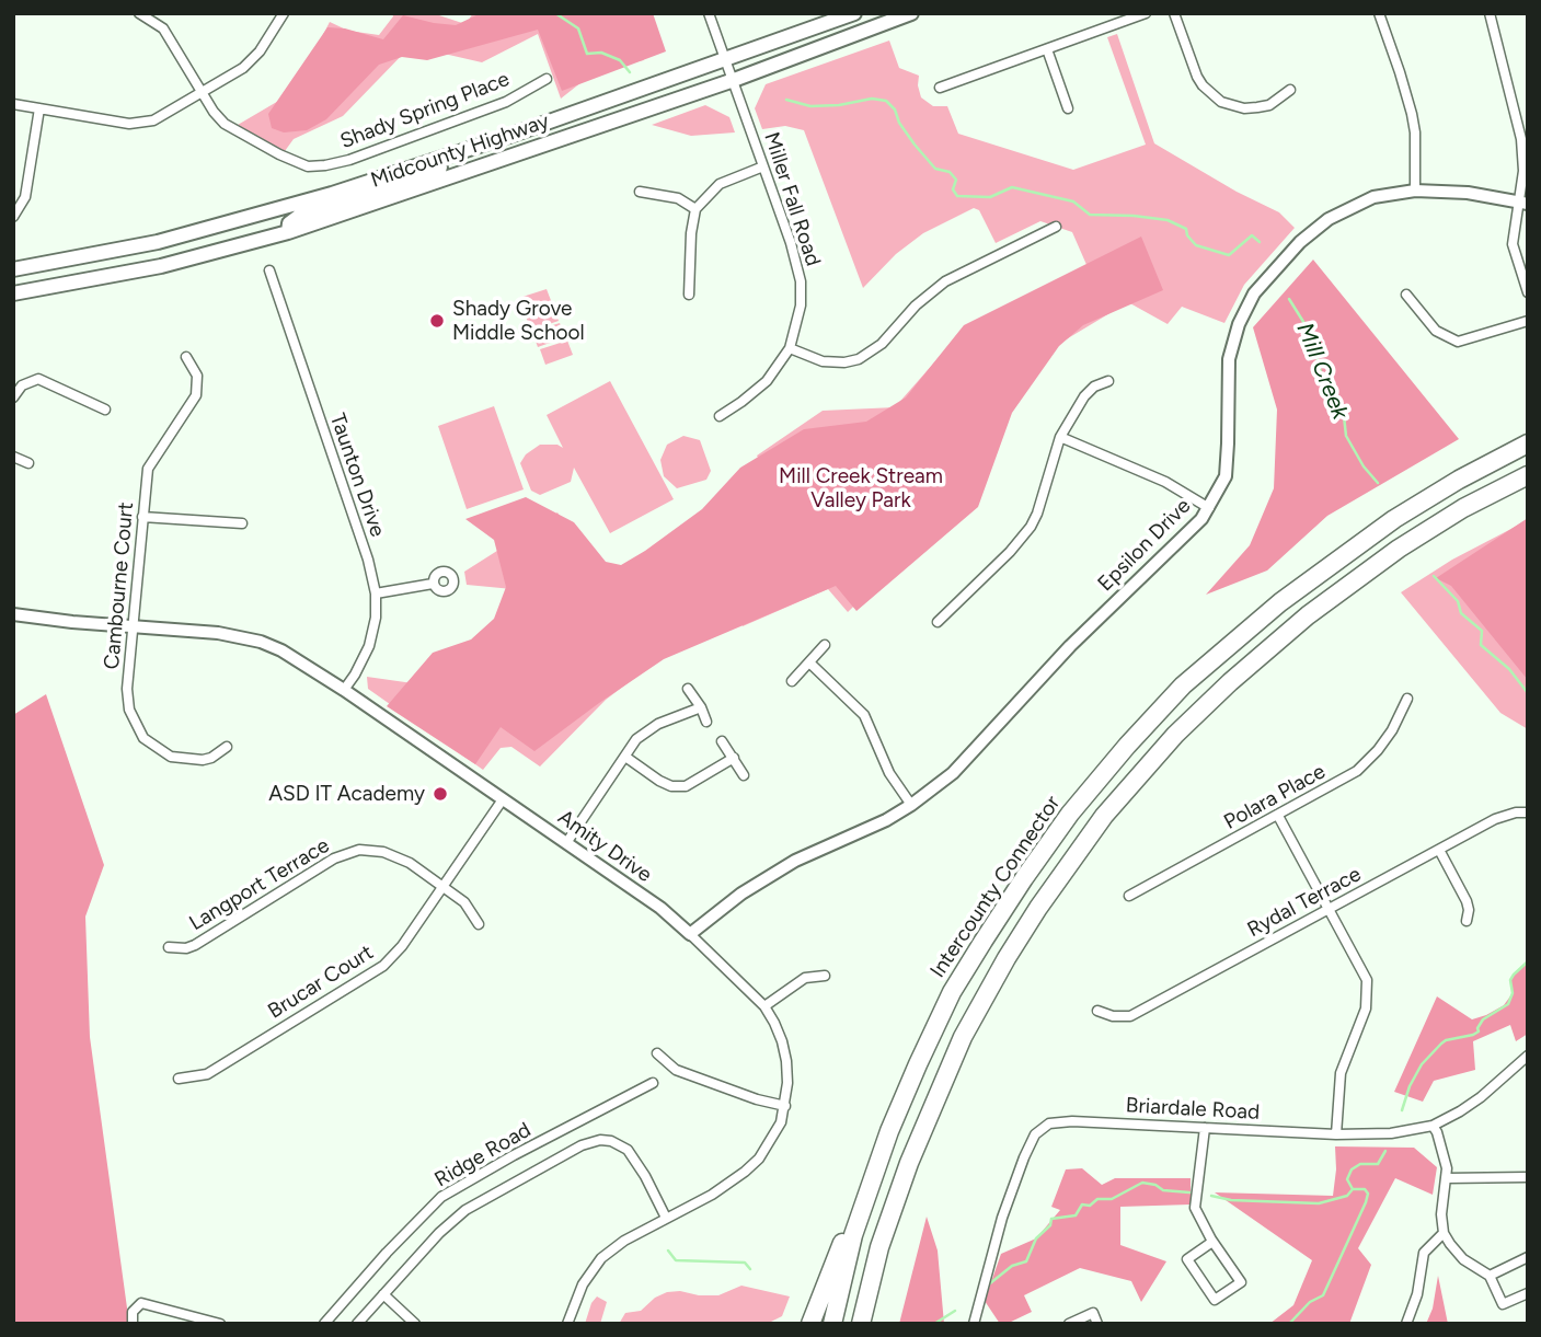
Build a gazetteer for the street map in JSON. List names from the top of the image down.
{
  "streets": {
    "highway": ["Intercounty Connector"],
    "main road": ["Midcounty Highway"],
    "street": [
      "Shady Spring Place",
      "Miller Fall Road",
      "Taunton Drive",
      "Epsilon Drive",
      "Cambourne Court",
      "Polara Place",
      "Amity Drive",
      "Langport Terrace",
      "Rydal Terrace",
      "Brucar Court",
      "Briardale Road",
      "Ridge Road"
    ]
  },
  "crossings": [
    ["Midcounty Highway", "Miller Fall Road"],
    ["Taunton Drive", "Amity Drive"],
    ["Epsilon Drive", "Amity Drive"],
    ["Cambourne Court", "Amity Drive"],
    ["Amity Drive", "Brucar Court"],
    ["Langport Terrace", "Brucar Court"]
  ],
  "water": ["Mill Creek"],
  "parks": ["Mill Creek Stream Valley Park"],
  "places": ["Shady Grove Middle School", "ASD IT Academy"]
}
